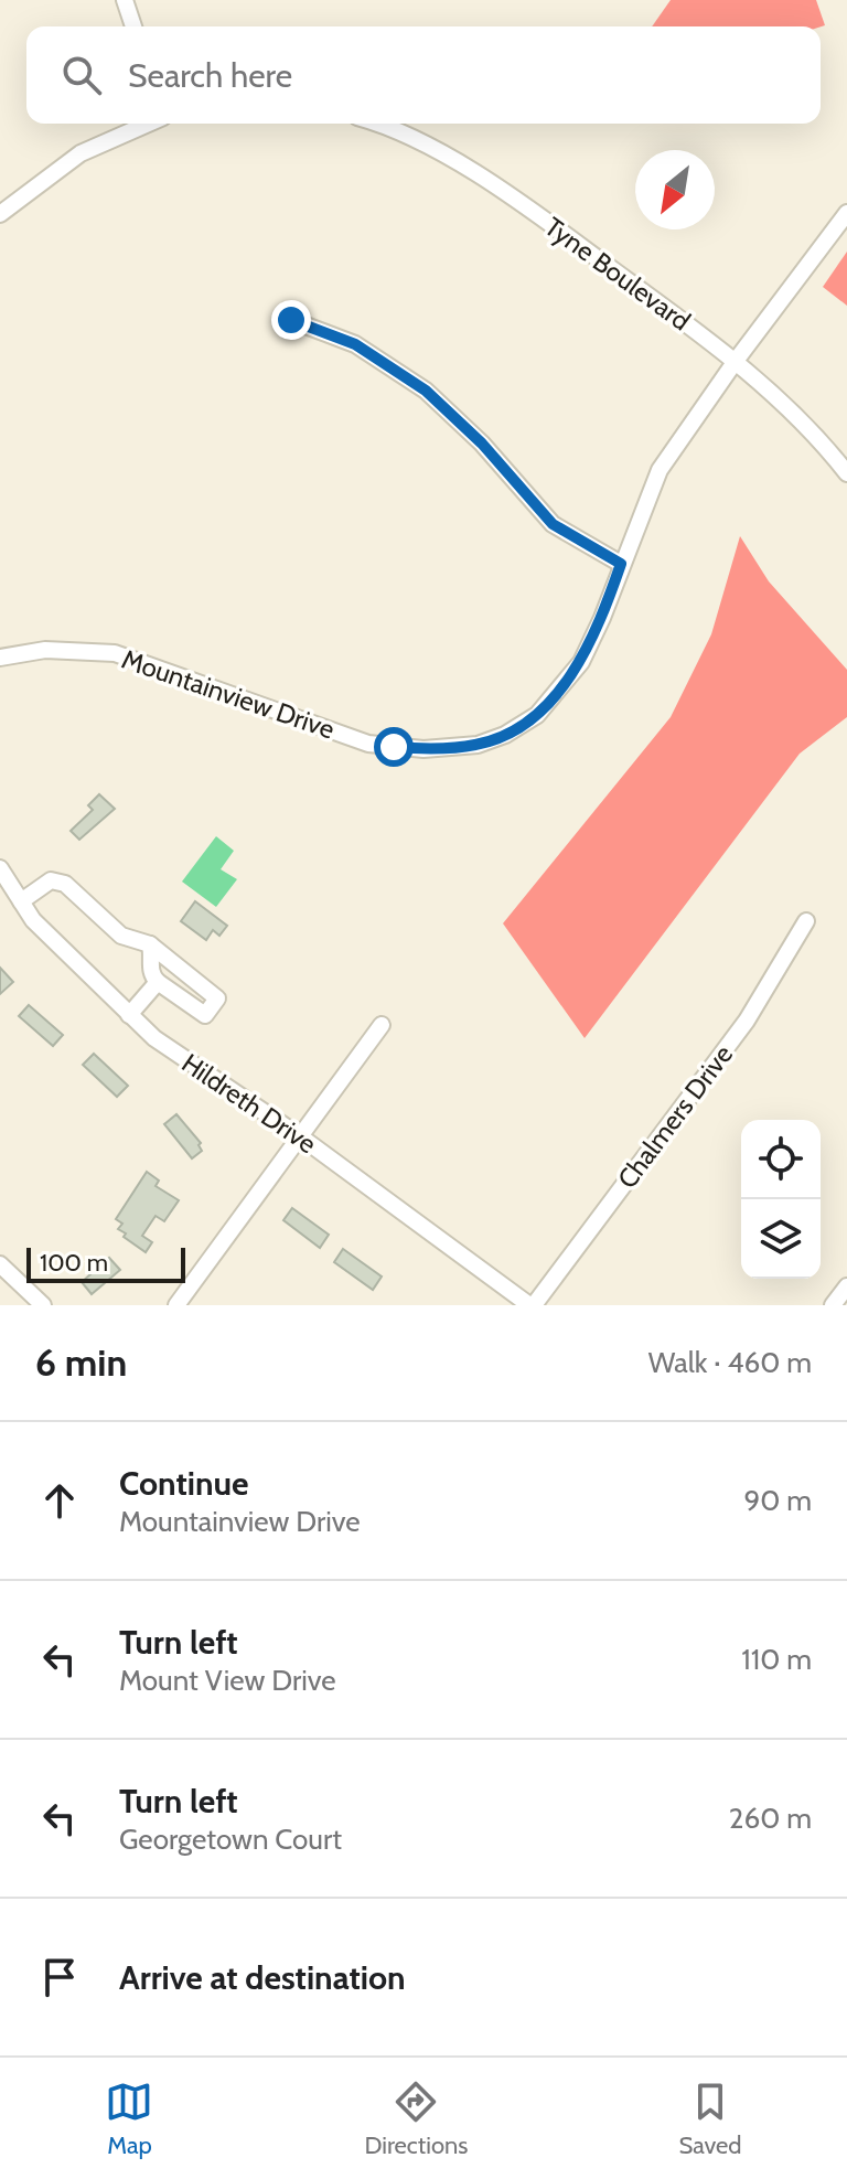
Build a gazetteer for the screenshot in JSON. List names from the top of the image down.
{
  "streets": {
    "street": [
      "Tyne Boulevard",
      "Mountainview Drive",
      "Hildreth Drive",
      "Chalmers Drive"
    ]
  },
  "crossings": [
    ["Hildreth Drive", "Chalmers Drive"]
  ],
  "scale_bar": "100 m",
  "north": "bottom left",
  "page": {
    "search": "Search here",
    "scale": "100 m",
    "heading": ["6 min", "Walk · 460 m"],
    "list": [
      ["Continue", "Mountainview Drive", "90 m"],
      ["Turn left", "Mount View Drive", "110 m"],
      ["Turn left", "Georgetown Court", "260 m"],
      "Arrive at destination"
    ],
    "nav": ["Map", "Directions", "Saved"]
  }
}
